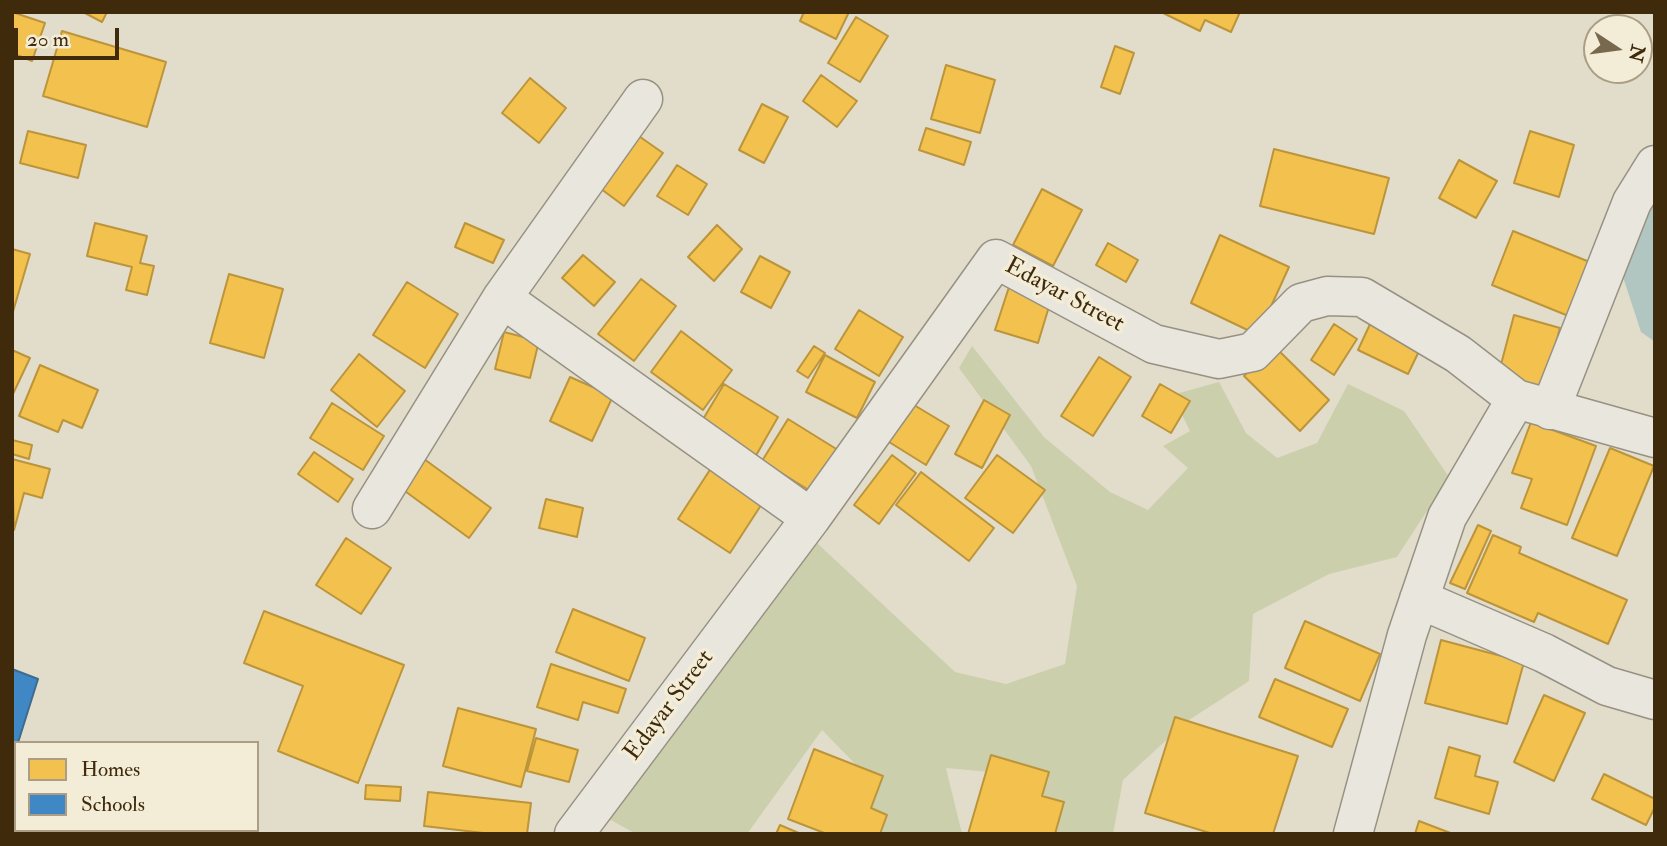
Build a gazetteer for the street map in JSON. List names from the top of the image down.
{
  "streets": {
    "street": ["Edayar Street"]
  },
  "legend": ["Homes", "Schools"],
  "scale_bar": "20 m",
  "north": "right"
}
